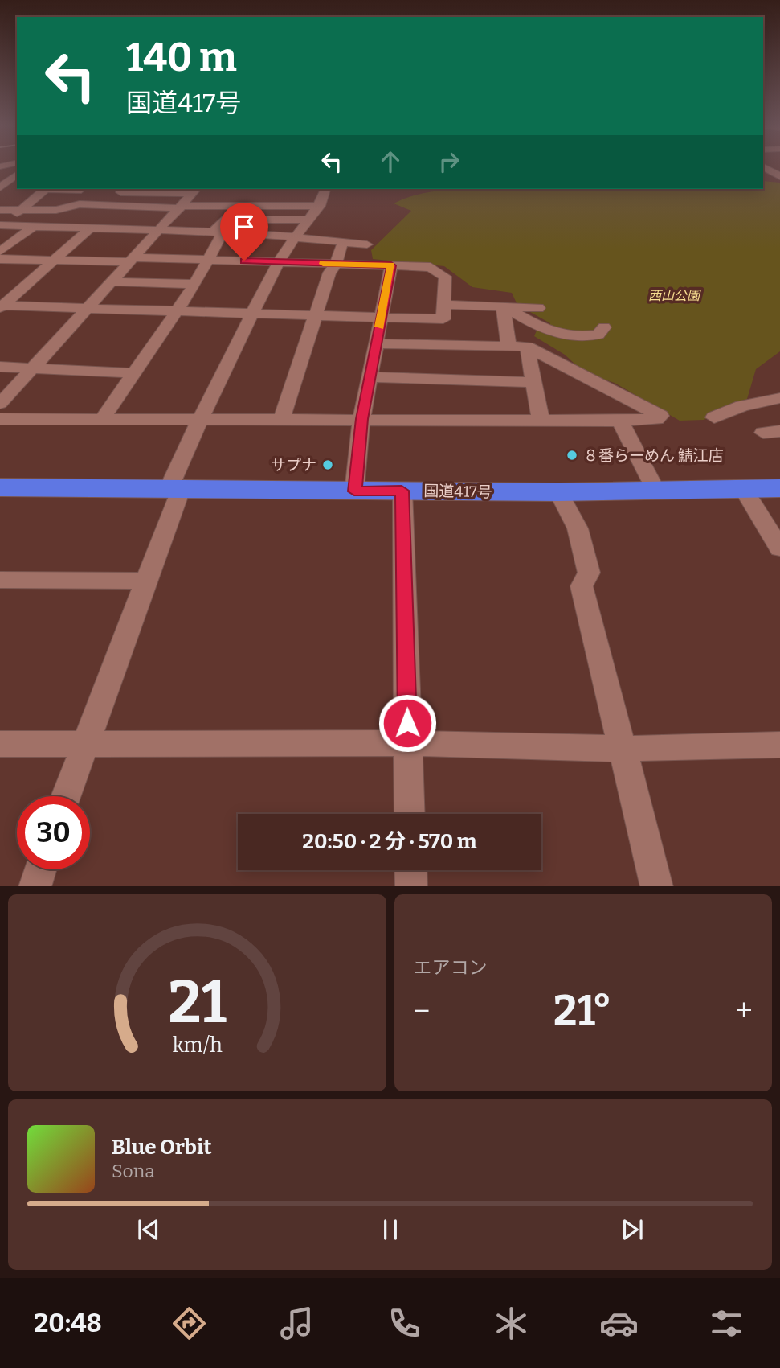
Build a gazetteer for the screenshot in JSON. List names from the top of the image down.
{
  "streets": {
    "highway": ["国道417号"]
  },
  "parks": ["西山公園"],
  "places": ["８番らーめん 鯖江店", "サプナ"],
  "page": {
    "turn": ["140 m", "国道417号"],
    "limit": "30",
    "trip": "20:50 · 2 分 · 570 m",
    "tile": "エアコン",
    "heat": ["−", "21°", "+"],
    "song": ["Blue Orbit", "Sona"],
    "tabs": "20:48",
    "gauge": ["21", "km/h"]
  }
}
